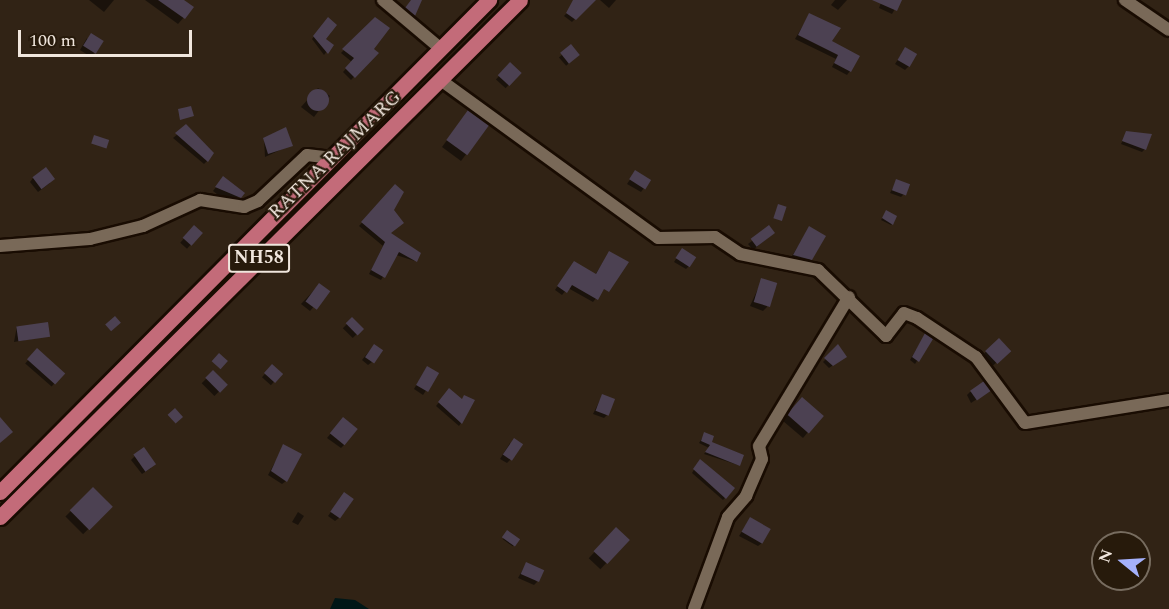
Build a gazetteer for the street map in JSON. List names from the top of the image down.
{
  "streets": {
    "main road": ["RATNA RAJMARG", "NH58"]
  },
  "scale_bar": "100 m",
  "north": "left"
}
